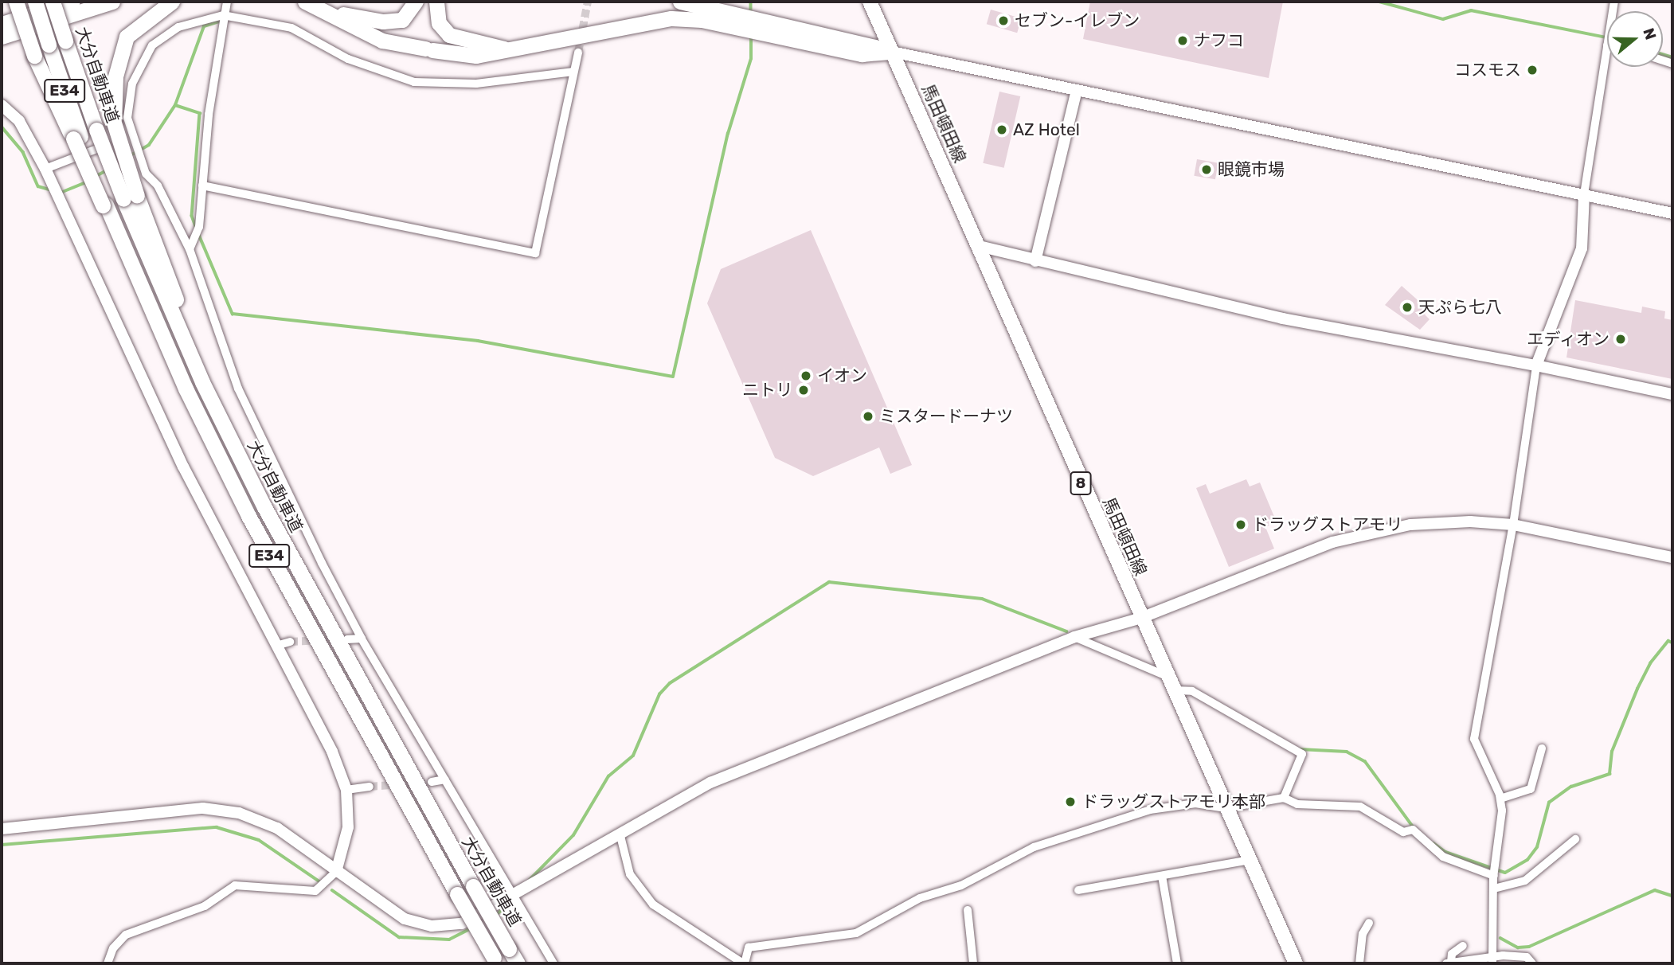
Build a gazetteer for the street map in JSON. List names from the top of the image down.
{
  "streets": {
    "highway": ["大分自動車道", "E34"],
    "main road": ["馬田頓田線", "8"]
  },
  "places": [
    "セブン-イレブン",
    "ナフコ",
    "コスモス",
    "AZ Hotel",
    "眼鏡市場",
    "天ぷら七八",
    "エディオン",
    "イオン",
    "ニトリ",
    "ミスタードーナツ",
    "ドラッグストアモリ",
    "ドラッグストアモリ本部"
  ],
  "north": "right"
}
